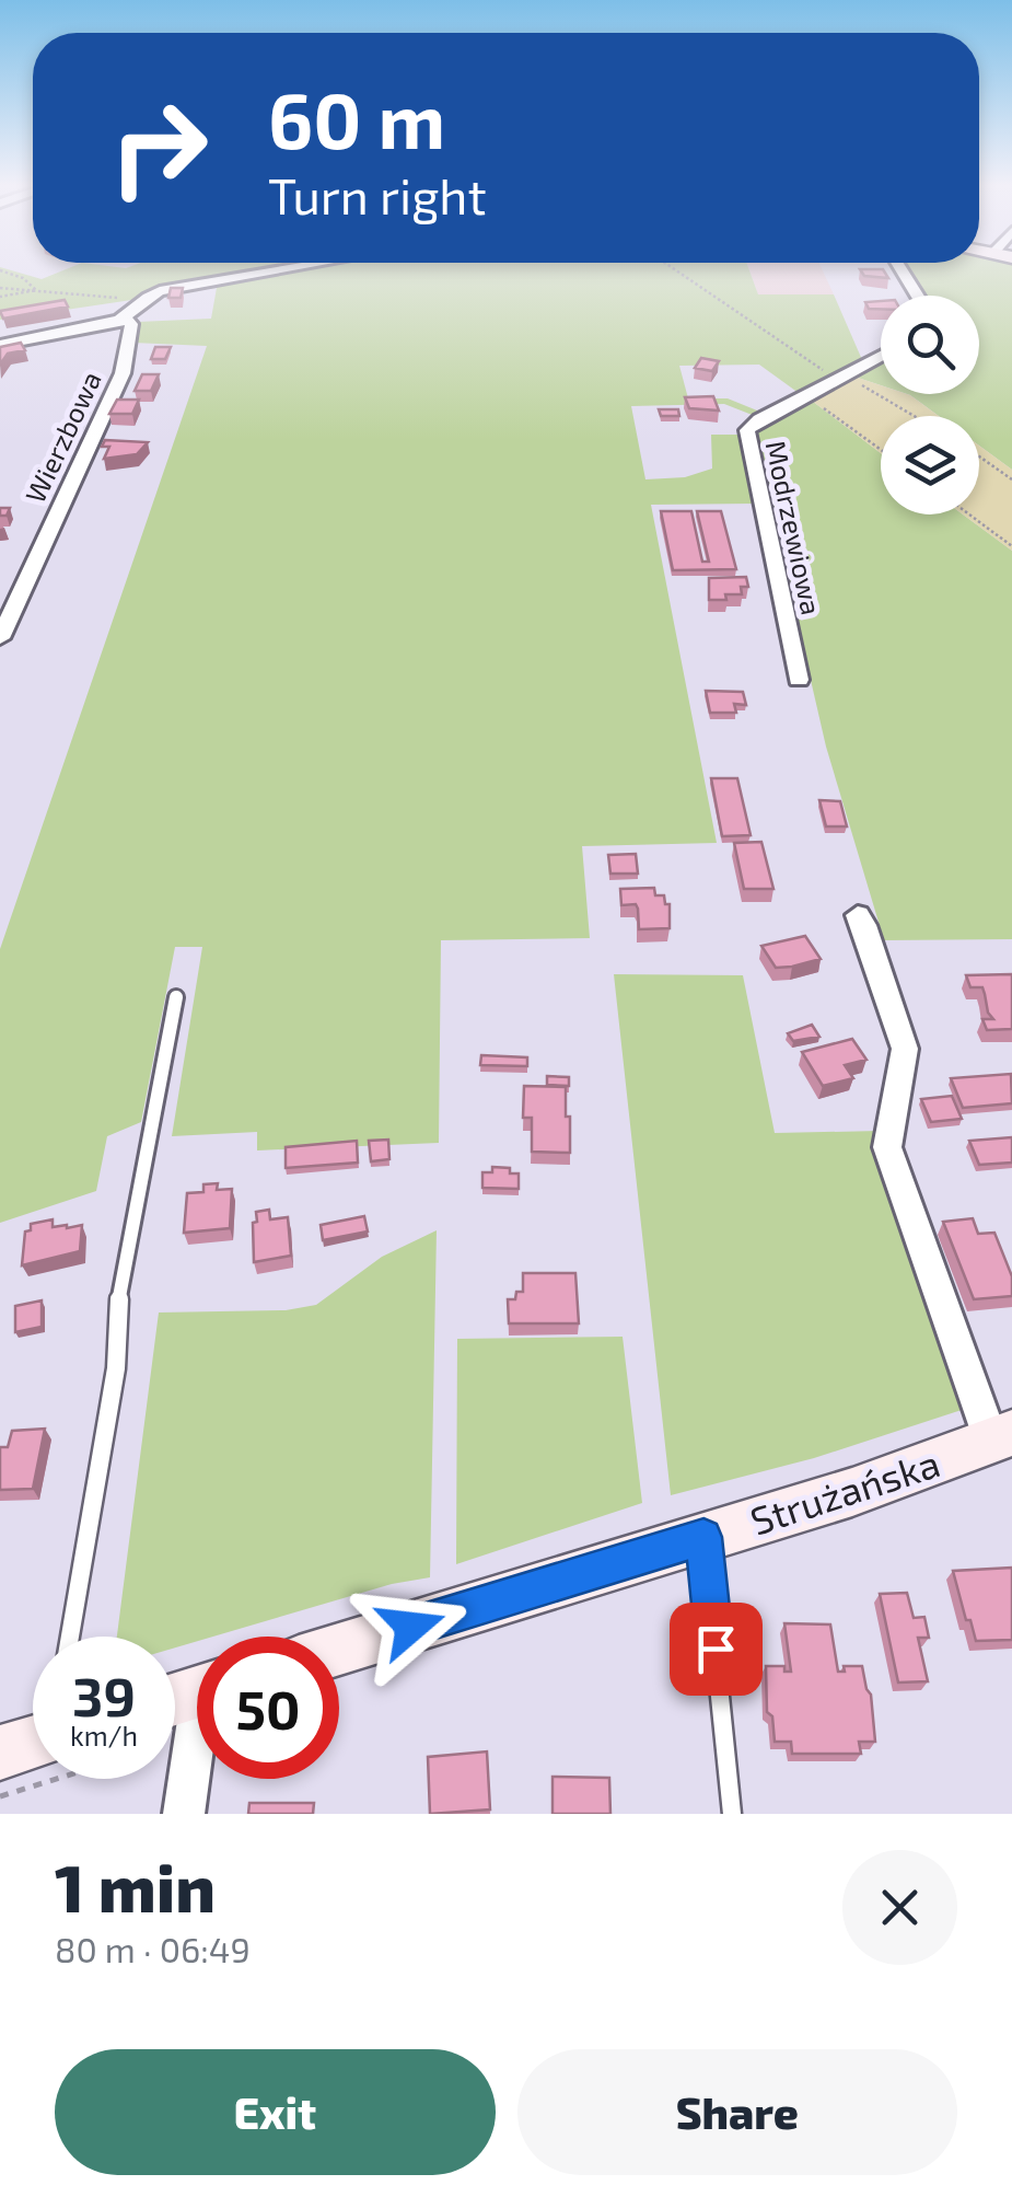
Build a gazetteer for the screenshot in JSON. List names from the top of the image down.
{
  "streets": {
    "main road": ["Strużańska"],
    "street": ["Wierzbowa", "Modrzewiowa"]
  },
  "page": {
    "turn": ["60 m", "Turn right"],
    "speed": "39 km/h",
    "limit": "50",
    "heading": ["1 min", "80 m · 06:49"],
    "buttons": ["Exit", "Share"]
  }
}
